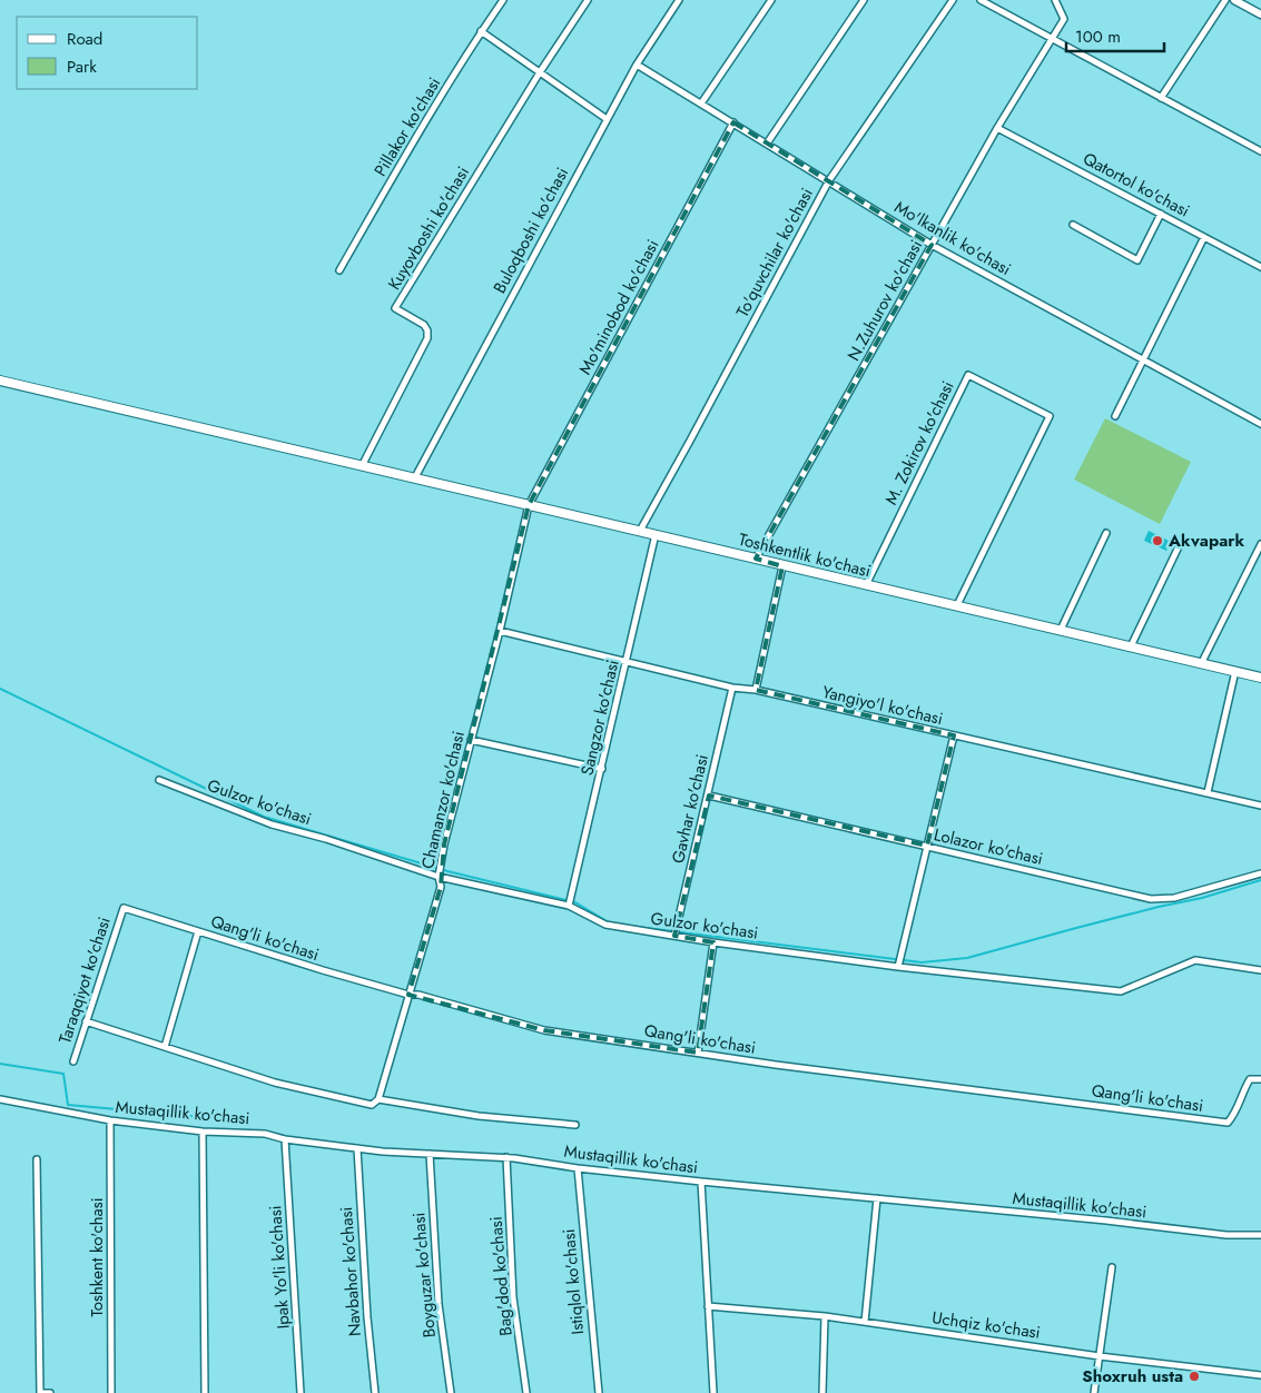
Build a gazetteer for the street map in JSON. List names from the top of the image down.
{
  "streets": {
    "main road": ["Toshkentlik ko'chasi"],
    "street": [
      "Pillakor ko'chasi",
      "Qatortol ko'chasi",
      "Kuyovboshi ko'chasi",
      "Buloqboshi ko'chasi",
      "Mo'lkanlik ko'chasi",
      "To'quvchilar ko'chasi",
      "N.Zuhurov ko'chasi",
      "Mo'minobod ko'chasi",
      "M. Zokirov ko'chasi",
      "Yangiyo'l ko'chasi",
      "Sangzor ko'chasi",
      "Chamanzor ko'chasi",
      "Gulzor ko'chasi",
      "Gavhar ko'chasi",
      "Lolazor ko'chasi",
      "Qang'li ko'chasi",
      "Taraqqiyot ko'chasi",
      "Mustaqillik ko'chasi",
      "Toshkent ko'chasi",
      "Ipak Yo'li ko'chasi",
      "Navbahor ko'chasi",
      "Boyguzar ko'chasi",
      "Bag'dod ko'chasi",
      "Istiqlol ko'chasi",
      "Uchqiz ko'chasi"
    ]
  },
  "crossings": [
    ["Qatortol ko'chasi", "N.Zuhurov ko'chasi"],
    ["Kuyovboshi ko'chasi", "Toshkentlik ko'chasi"],
    ["Buloqboshi ko'chasi", "Mo'lkanlik ko'chasi"],
    ["Buloqboshi ko'chasi", "Toshkentlik ko'chasi"],
    ["Mo'lkanlik ko'chasi", "To'quvchilar ko'chasi"],
    ["Mo'lkanlik ko'chasi", "N.Zuhurov ko'chasi"],
    ["Mo'lkanlik ko'chasi", "Mo'minobod ko'chasi"],
    ["To'quvchilar ko'chasi", "Toshkentlik ko'chasi"],
    ["N.Zuhurov ko'chasi", "Toshkentlik ko'chasi"],
    ["Mo'minobod ko'chasi", "Toshkentlik ko'chasi"],
    ["Mo'minobod ko'chasi", "Chamanzor ko'chasi"],
    ["M. Zokirov ko'chasi", "Toshkentlik ko'chasi"],
    ["Toshkentlik ko'chasi", "Sangzor ko'chasi"],
    ["Toshkentlik ko'chasi", "Chamanzor ko'chasi"],
    ["Yangiyo'l ko'chasi", "Sangzor ko'chasi"],
    ["Yangiyo'l ko'chasi", "Chamanzor ko'chasi"],
    ["Yangiyo'l ko'chasi", "Gavhar ko'chasi"],
    ["Sangzor ko'chasi", "Gulzor ko'chasi"],
    ["Chamanzor ko'chasi", "Gulzor ko'chasi"],
    ["Chamanzor ko'chasi", "Qang'li ko'chasi"],
    ["Chamanzor ko'chasi", "Mustaqillik ko'chasi"],
    ["Gulzor ko'chasi", "Gavhar ko'chasi"],
    ["Gavhar ko'chasi", "Lolazor ko'chasi"],
    ["Qang'li ko'chasi", "Taraqqiyot ko'chasi"],
    ["Taraqqiyot ko'chasi", "Mustaqillik ko'chasi"],
    ["Mustaqillik ko'chasi", "Toshkent ko'chasi"],
    ["Mustaqillik ko'chasi", "Ipak Yo'li ko'chasi"],
    ["Mustaqillik ko'chasi", "Navbahor ko'chasi"],
    ["Mustaqillik ko'chasi", "Boyguzar ko'chasi"],
    ["Mustaqillik ko'chasi", "Bag'dod ko'chasi"],
    ["Mustaqillik ko'chasi", "Istiqlol ko'chasi"]
  ],
  "places": ["Akvapark", "Shoxruh usta"],
  "legend": ["Road", "Park"],
  "scale_bar": "100 m"
}
